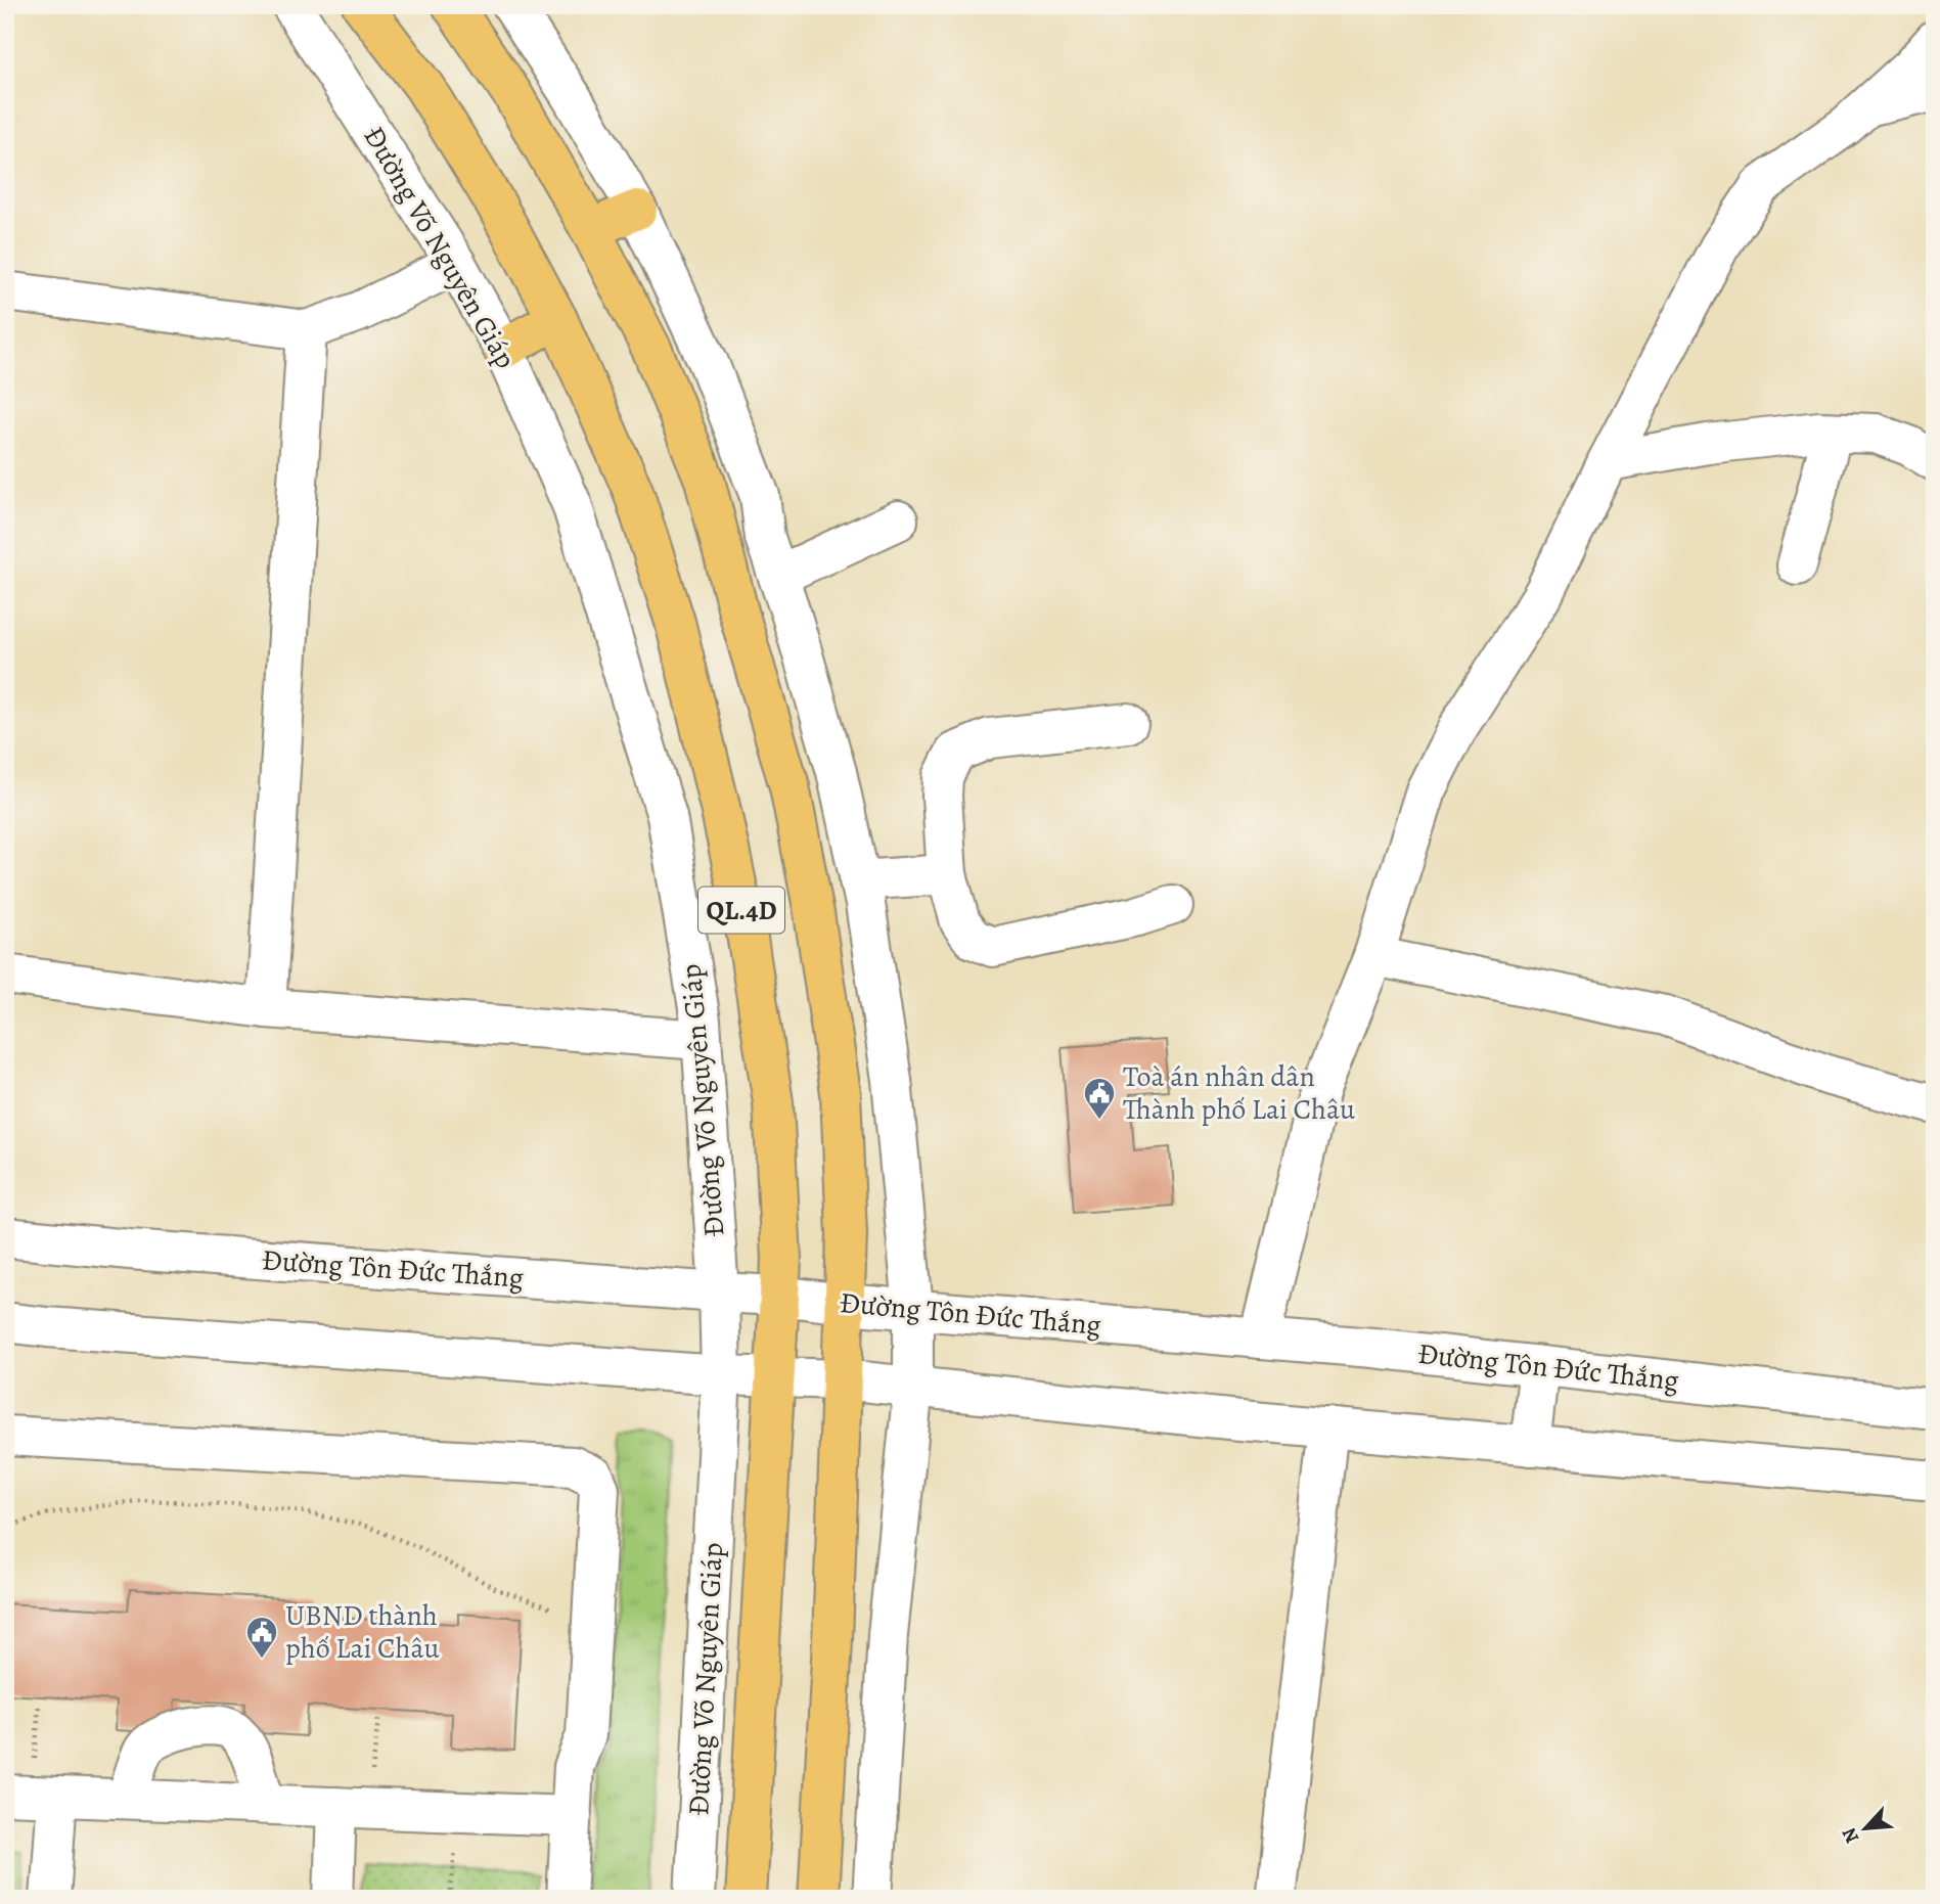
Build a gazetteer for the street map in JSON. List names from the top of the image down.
{
  "streets": {
    "highway": ["Đường Võ Nguyên Giáp", "QL.4D"],
    "street": ["Đường Tôn Đức Thắng"]
  },
  "crossings": [
    ["Đường Võ Nguyên Giáp", "Đường Tôn Đức Thắng"],
    ["QL.4D", "Đường Tôn Đức Thắng"]
  ],
  "places": {
    "public building": ["Toà án nhân dân Thành phố Lai Châu", "UBND thành phố Lai Châu"]
  },
  "north": "bottom left"
}
